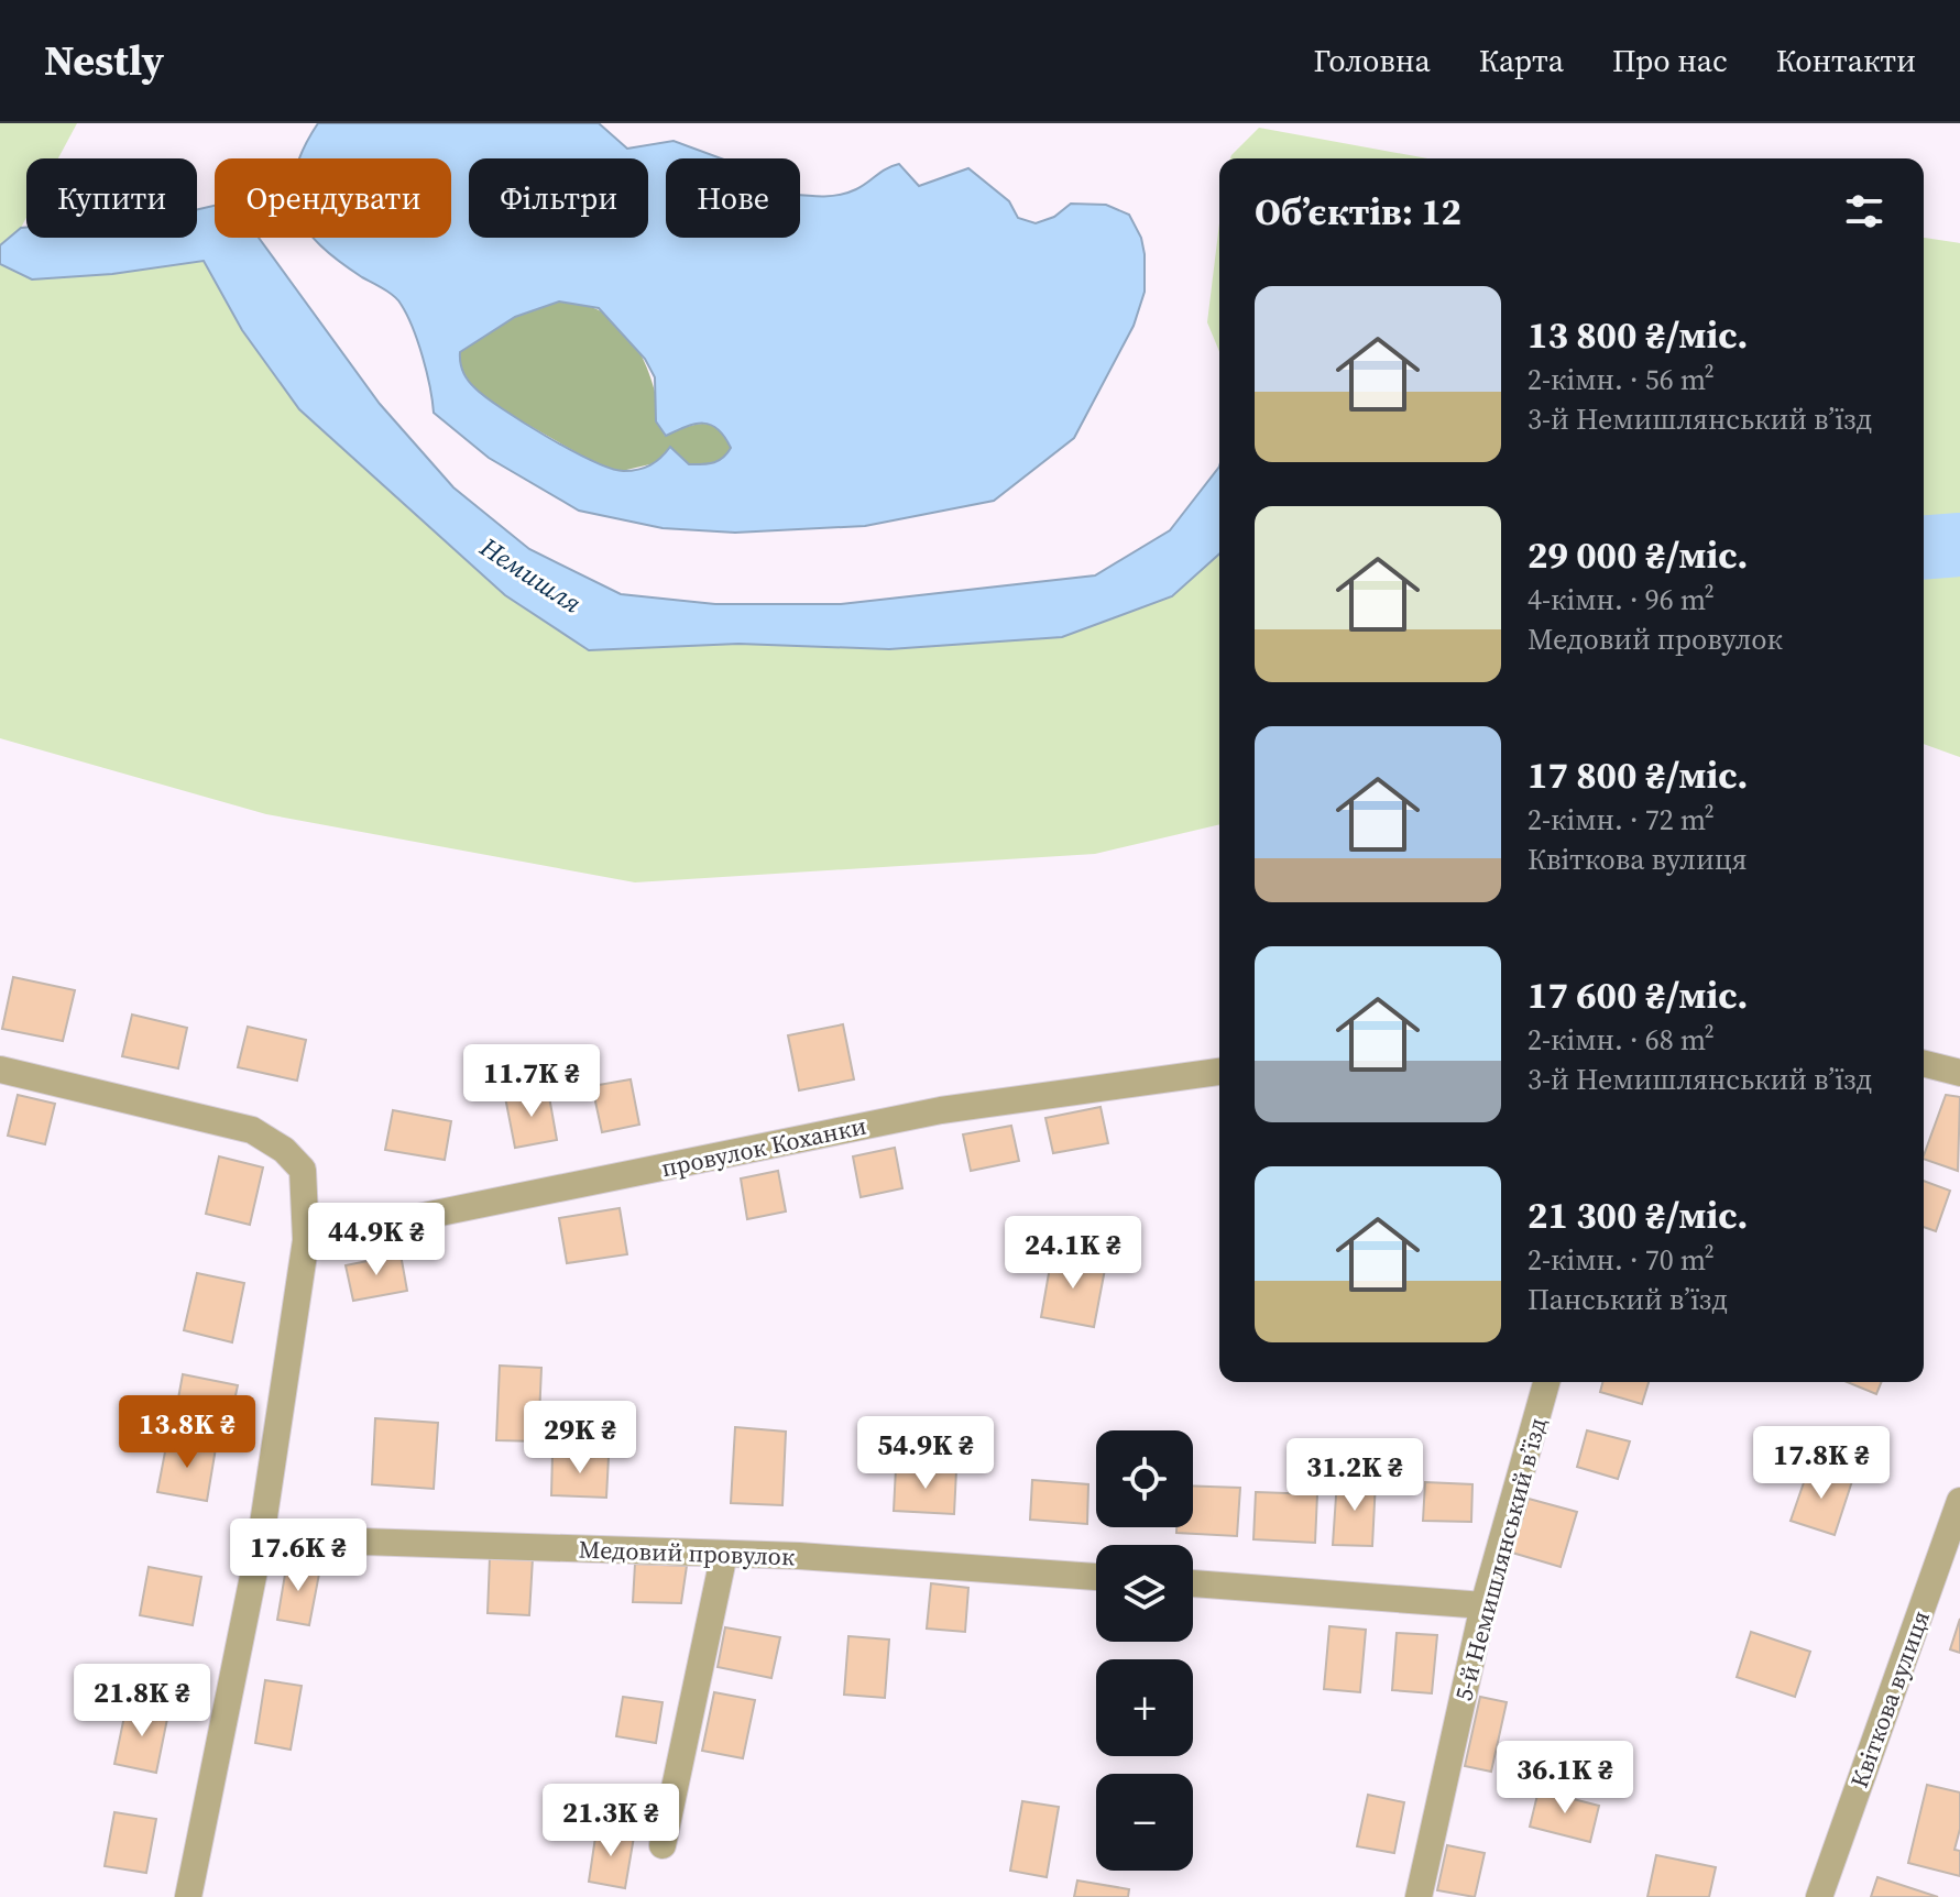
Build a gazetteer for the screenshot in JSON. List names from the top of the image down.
{
  "streets": {
    "street": [
      "провулок Коханки",
      "Медовий провулок",
      "5-й Немишлянський в’їзд",
      "Квіткова вулиця"
    ]
  },
  "water": ["Немишля"],
  "page": {
    "header": "Nestly",
    "nav": [
      "Головна",
      "Карта",
      "Про нас",
      "Контакти"
    ],
    "chip": [
      "Купити",
      "Орендувати",
      "Фільтри",
      "Нове"
    ],
    "heading": "Об’єктів: 12",
    "list": [
      {
        "name": "13 800 ₴/міс.",
        "note": "2-кімн. · 56 m² · 3-й Немишлянський в’їзд"
      },
      {
        "name": "29 000 ₴/міс.",
        "note": "4-кімн. · 96 m² · Медовий провулок"
      },
      {
        "name": "17 800 ₴/міс.",
        "note": "2-кімн. · 72 m² · Квіткова вулиця"
      },
      {
        "name": "17 600 ₴/міс.",
        "note": "2-кімн. · 68 m² · 3-й Немишлянський в’їзд"
      },
      {
        "name": "21 300 ₴/міс.",
        "note": "2-кімн. · 70 m² · Панський в’їзд"
      }
    ],
    "price": [
      "11.7K ₴",
      "44.9K ₴",
      "24.1K ₴",
      "13.8K ₴",
      "29K ₴",
      "54.9K ₴",
      "17.8K ₴",
      "31.2K ₴",
      "17.6K ₴",
      "21.8K ₴",
      "36.1K ₴",
      "21.3K ₴"
    ],
    "map_buttons": ["+", "−"]
  }
}
